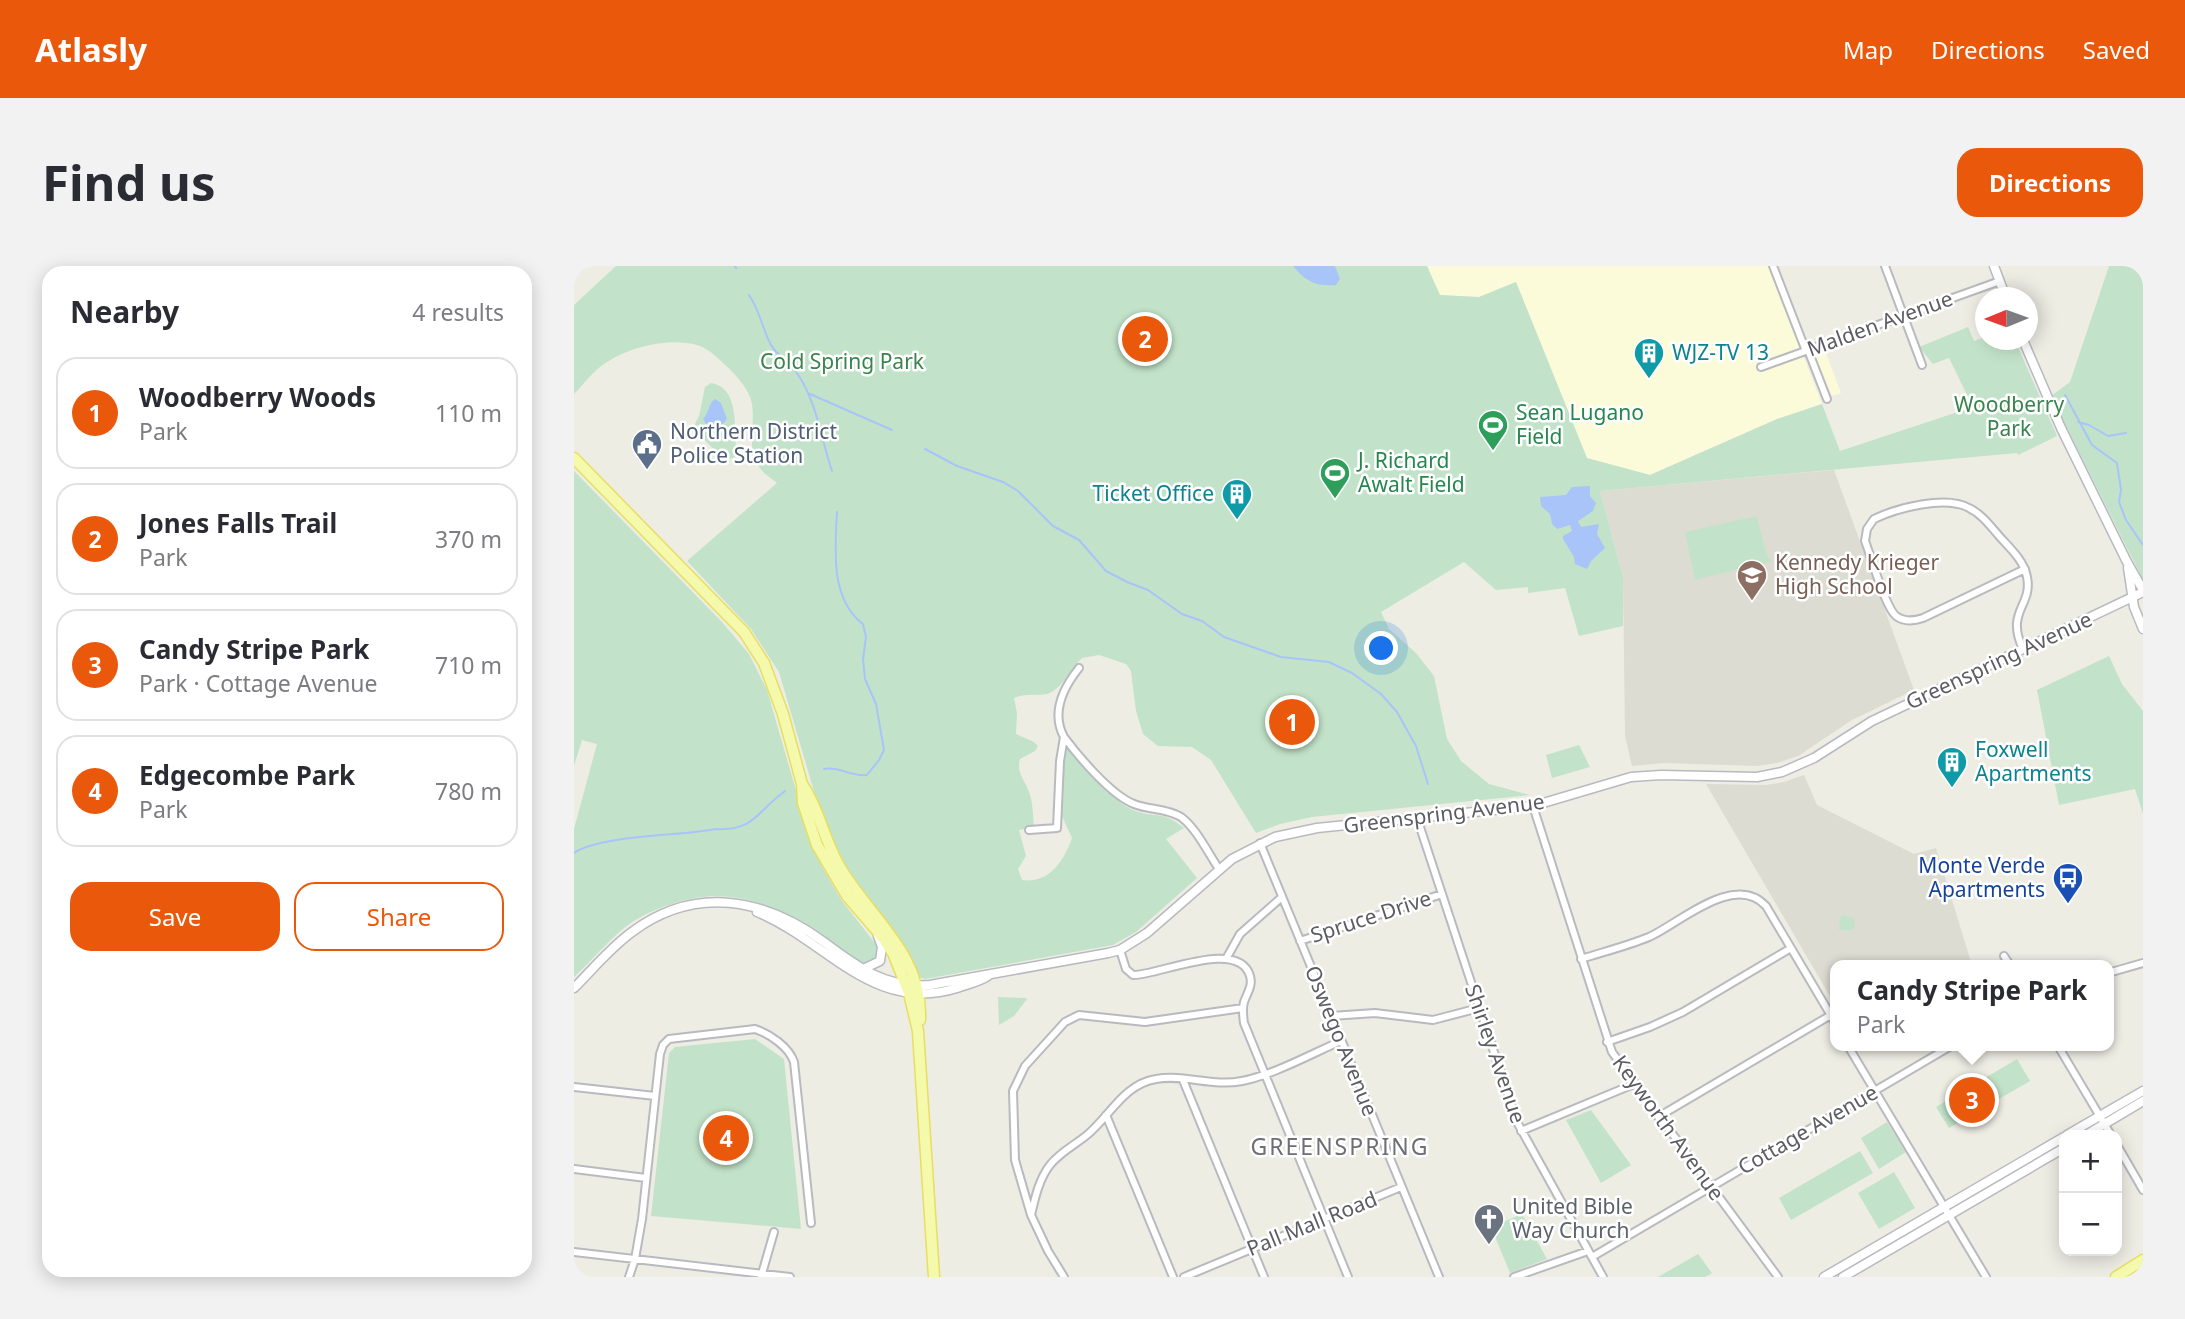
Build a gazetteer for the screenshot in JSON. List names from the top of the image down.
{
  "streets": {
    "main road": ["Greenspring Avenue"],
    "street": [
      "Malden Avenue",
      "Spruce Drive",
      "Oswego Avenue",
      "Shirley Avenue",
      "Keyworth Avenue",
      "Cottage Avenue",
      "Pall Mall Road"
    ]
  },
  "crossings": [
    ["Greenspring Avenue", "Oswego Avenue"],
    ["Greenspring Avenue", "Shirley Avenue"],
    ["Greenspring Avenue", "Keyworth Avenue"],
    ["Spruce Drive", "Oswego Avenue"],
    ["Spruce Drive", "Shirley Avenue"],
    ["Oswego Avenue", "Pall Mall Road"],
    ["Shirley Avenue", "Cottage Avenue"],
    ["Keyworth Avenue", "Cottage Avenue"]
  ],
  "districts": ["GREENSPRING"],
  "parks": ["Cold Spring Park", "Woodberry Park"],
  "places": {
    "building": ["WJZ-TV 13", "Ticket Office", "Foxwell Apartments"],
    "sports": ["Sean Lugano Field", "J. Richard Awalt Field"],
    "public building": ["Northern District Police Station"],
    "school or university": ["Kennedy Krieger High School"],
    "bus stop": ["Monte Verde Apartments"],
    "church": ["United Bible Way Church"]
  },
  "north": "left",
  "page": {
    "header": "Atlasly",
    "nav": ["Map", "Directions", "Saved"],
    "buttons": [
      "Directions",
      ["Save", "Share"]
    ],
    "title": "Find us",
    "heading": ["Nearby", "4 results"],
    "pins": [
      "2",
      "1",
      "3",
      "4"
    ],
    "list": [
      {
        "mark": "1",
        "name": "Woodberry Woods",
        "note": "Park",
        "value": "110 m"
      },
      {
        "mark": "2",
        "name": "Jones Falls Trail",
        "note": "Park",
        "value": "370 m"
      },
      {
        "mark": "3",
        "name": "Candy Stripe Park",
        "note": "Park · Cottage Avenue",
        "value": "710 m"
      },
      {
        "mark": "4",
        "name": "Edgecombe Park",
        "note": "Park",
        "value": "780 m"
      }
    ],
    "popup": ["Candy Stripe Park", "Park"],
    "map_buttons": ["+", "−"]
  }
}
